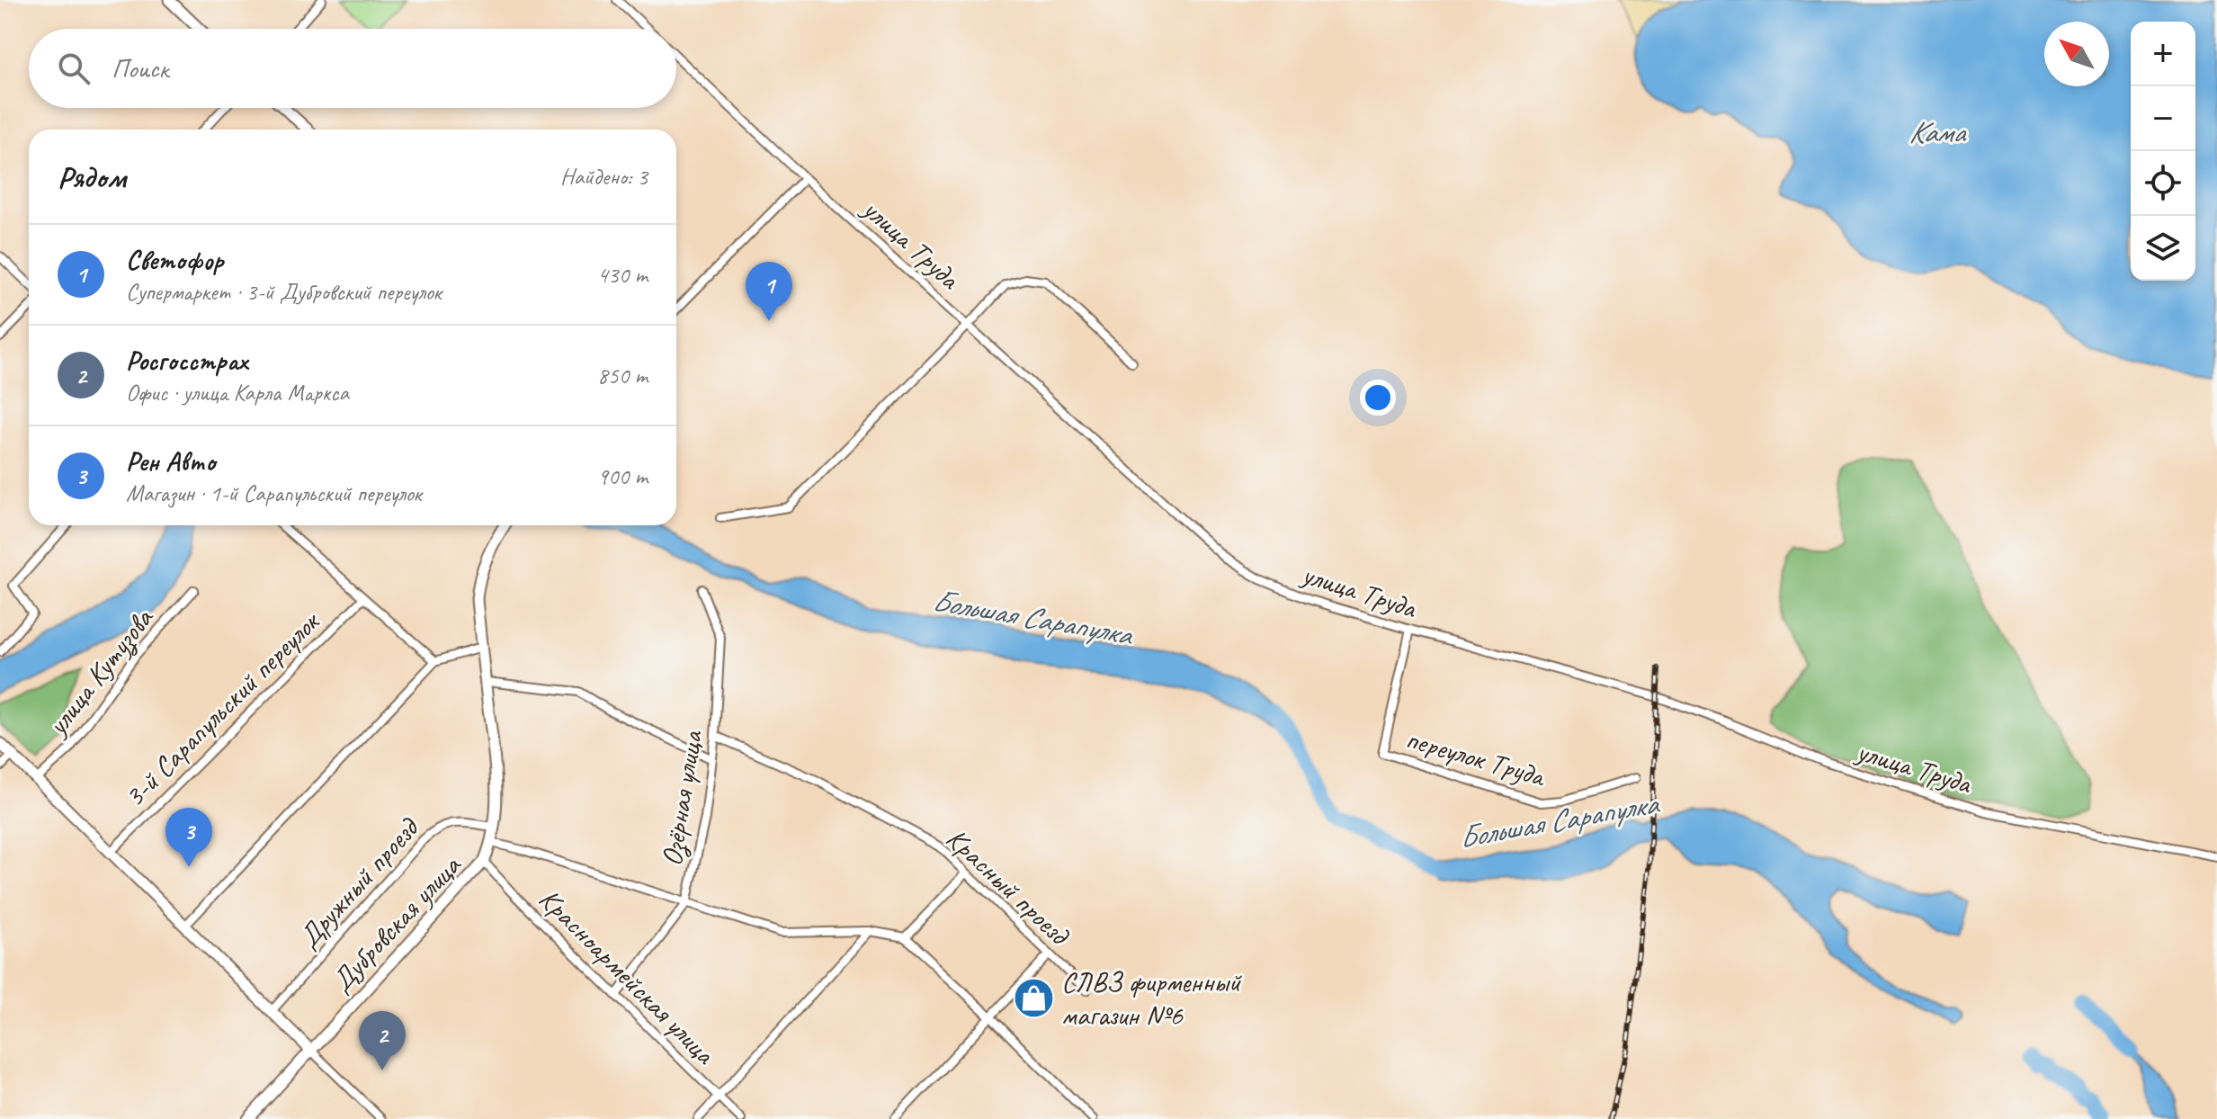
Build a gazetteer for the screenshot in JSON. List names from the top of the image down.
{
  "streets": {
    "main road": ["Дубровская улица"],
    "street": [
      "улица Труда",
      "улица Кутузова",
      "3-й Сарапульский переулок",
      "переулок Труда",
      "Озёрная улица",
      "Дружный проезд",
      "Красный проезд",
      "Красноармейская улица"
    ]
  },
  "crossings": [
    ["улица Труда", "переулок Труда"],
    ["Озёрная улица", "Красный проезд"],
    ["Озёрная улица", "Красноармейская улица"],
    ["Дружный проезд", "Дубровская улица"],
    ["Дубровская улица", "Красноармейская улица"]
  ],
  "water": ["Кама", "Большая Сарапулка"],
  "places": {
    "shop": ["СЛВЗ фирменный магазин №6"]
  },
  "north": "top left",
  "page": {
    "map_buttons": ["+", "−"],
    "search": "Поиск",
    "heading": ["Рядом", "Найдено: 3"],
    "list": [
      {
        "mark": "1",
        "name": "Светофор",
        "note": "Супермаркет · 3-й Дубровский переулок",
        "value": "430 m"
      },
      {
        "mark": "2",
        "name": "Росгосстрах",
        "note": "Офис · улица Карла Маркса",
        "value": "850 m"
      },
      {
        "mark": "3",
        "name": "Рен Авто",
        "note": "Магазин · 1-й Сарапульский переулок",
        "value": "900 m"
      }
    ],
    "pins": ["1", "3", "2"]
  }
}
